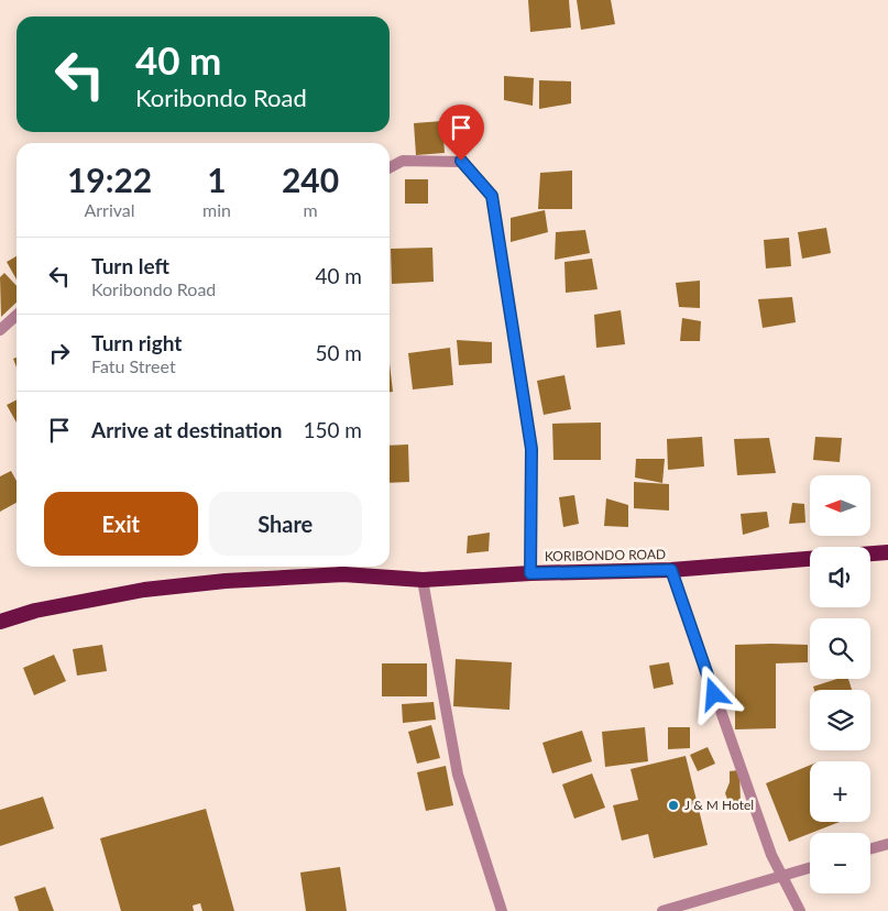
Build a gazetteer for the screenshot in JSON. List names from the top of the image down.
{
  "streets": {
    "highway": ["KORIBONDO ROAD"]
  },
  "places": ["J & M Hotel"],
  "north": "left",
  "page": {
    "turn": ["40 m", "Koribondo Road"],
    "eta": [
      "19:22",
      "Arrival",
      "1",
      "min",
      "240",
      "m"
    ],
    "list": [
      {
        "name": "Turn left",
        "note": "Koribondo Road",
        "value": "40 m"
      },
      {
        "name": "Turn right",
        "note": "Fatu Street",
        "value": "50 m"
      },
      {
        "name": "Arrive at destination",
        "value": "150 m"
      }
    ],
    "map_buttons": ["+", "−"],
    "buttons": ["Exit", "Share"]
  }
}
